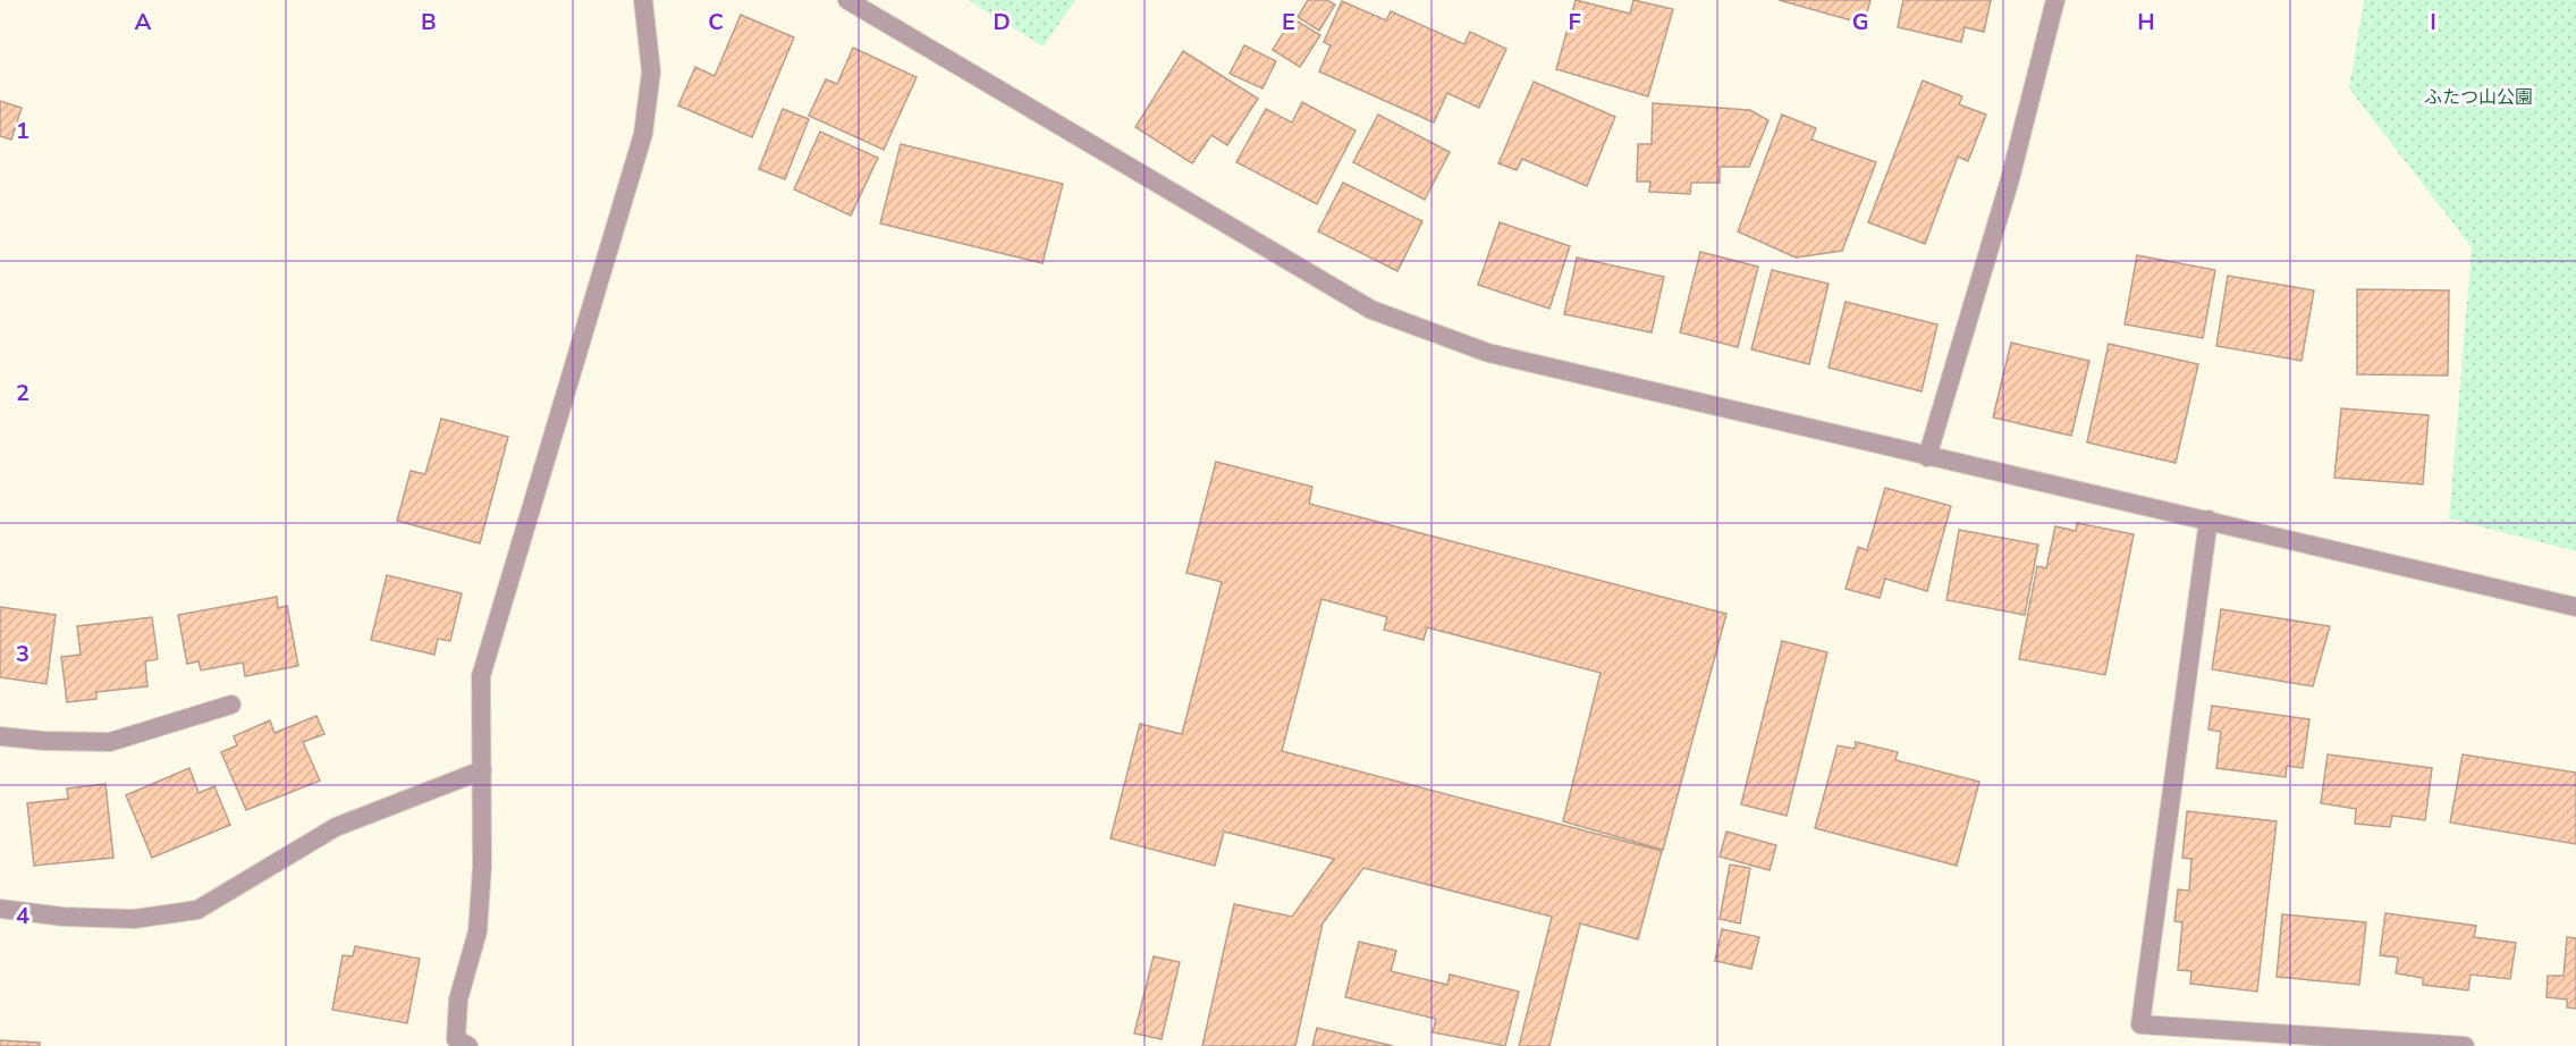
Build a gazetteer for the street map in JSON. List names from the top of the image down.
{
  "parks": ["ふたつ山公園"],
  "grid": {
    "columns": [
      "A",
      "B",
      "C",
      "D",
      "E",
      "F",
      "G",
      "H",
      "I"
    ],
    "rows": [
      "1",
      "2",
      "3",
      "4"
    ]
  }
}
